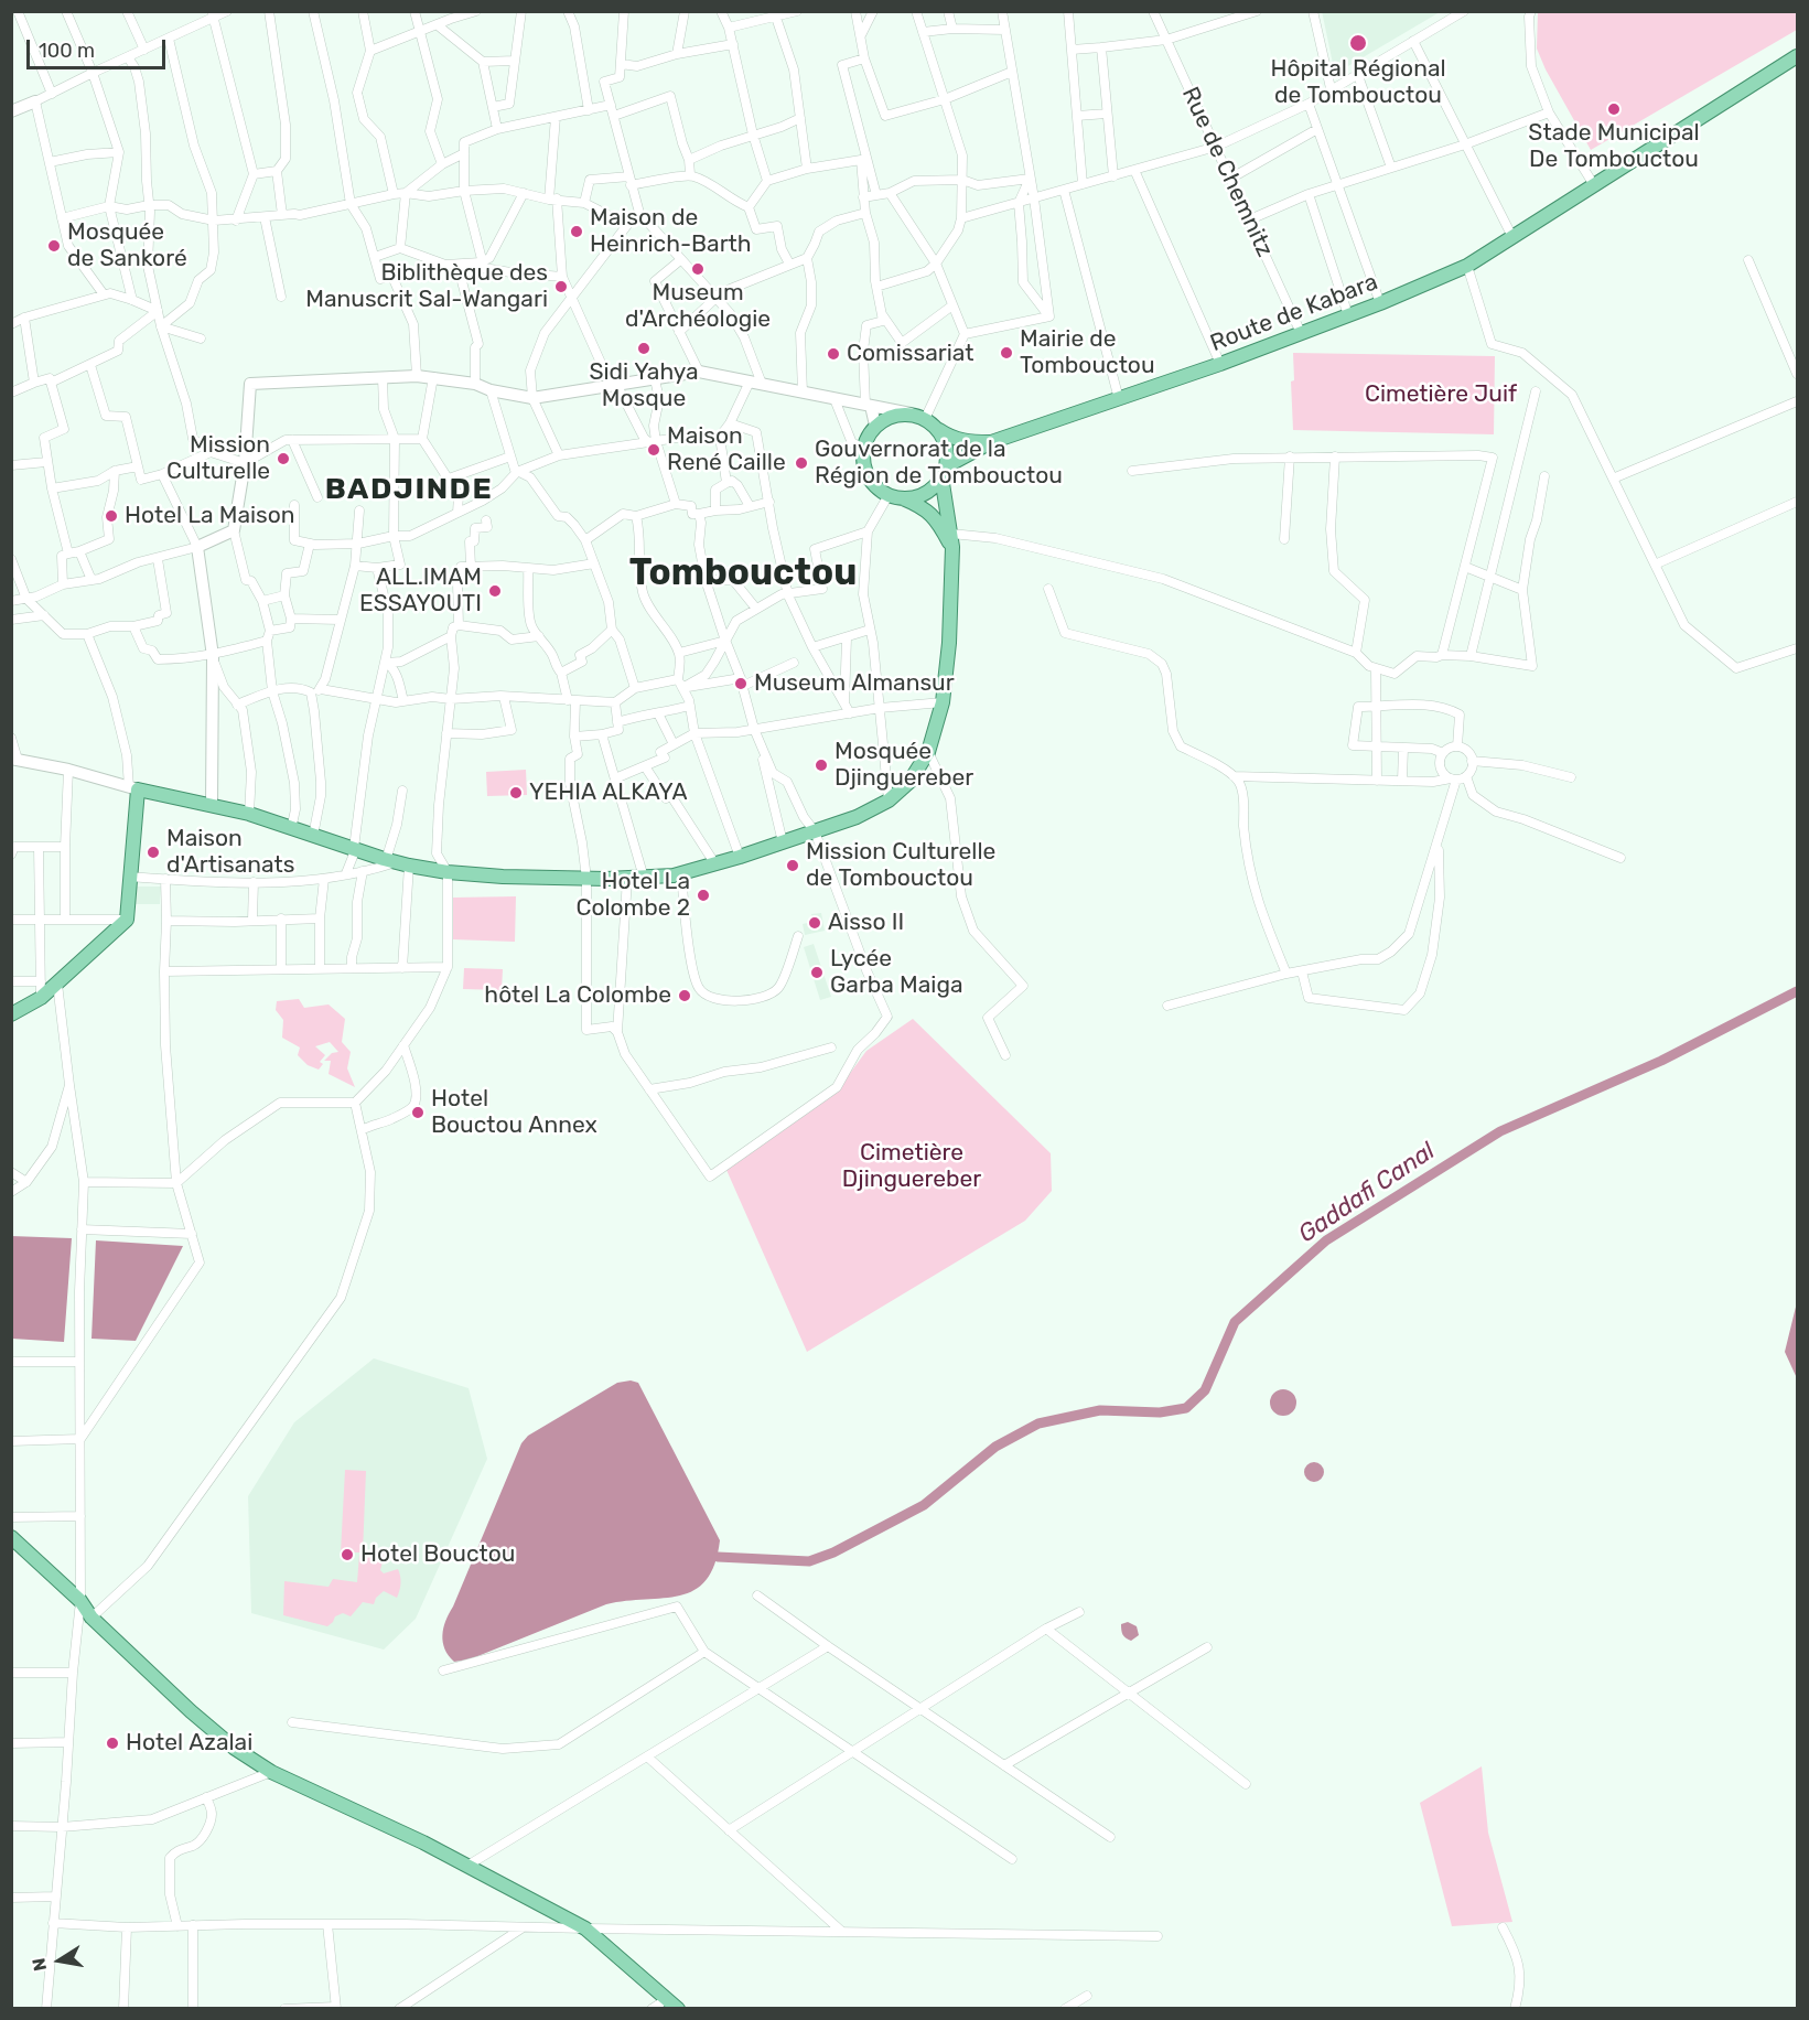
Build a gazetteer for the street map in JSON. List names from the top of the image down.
{
  "streets": {
    "main road": ["Route de Kabara"],
    "street": ["Rue de Chemnitz"]
  },
  "crossings": [
    ["Rue de Chemnitz", "Route de Kabara"]
  ],
  "districts": ["BADJINDE", "Tombouctou"],
  "water": ["Gaddafi Canal"],
  "parks": ["Cimetière Juif", "Cimetière Djinguereber"],
  "places": [
    "Hôpital Régional de Tombouctou",
    "Stade Municipal De Tombouctou",
    "Maison de Heinrich-Barth",
    "Mosquée de Sankoré",
    "Museum d'Archéologie",
    "Biblithèque des Manuscrit Sal-Wangari",
    "Sidi Yahya Mosque",
    "Mairie de Tombouctou",
    "Comissariat",
    "Maison René Caille",
    "Mission Culturelle",
    "Gouvernorat de la Région de Tombouctou",
    "Hotel La Maison",
    "ALL.IMAM ESSAYOUTI",
    "Museum Almansur",
    "Mosquée Djinguereber",
    "YEHIA ALKAYA",
    "Maison d'Artisanats",
    "Mission Culturelle de Tombouctou",
    "Hotel La Colombe 2",
    "Aisso II",
    "Lycée Garba Maiga",
    "hôtel La Colombe",
    "Hotel Bouctou Annex",
    "Hotel Bouctou",
    "Hotel Azalai"
  ],
  "scale_bar": "100 m",
  "north": "left"
}
